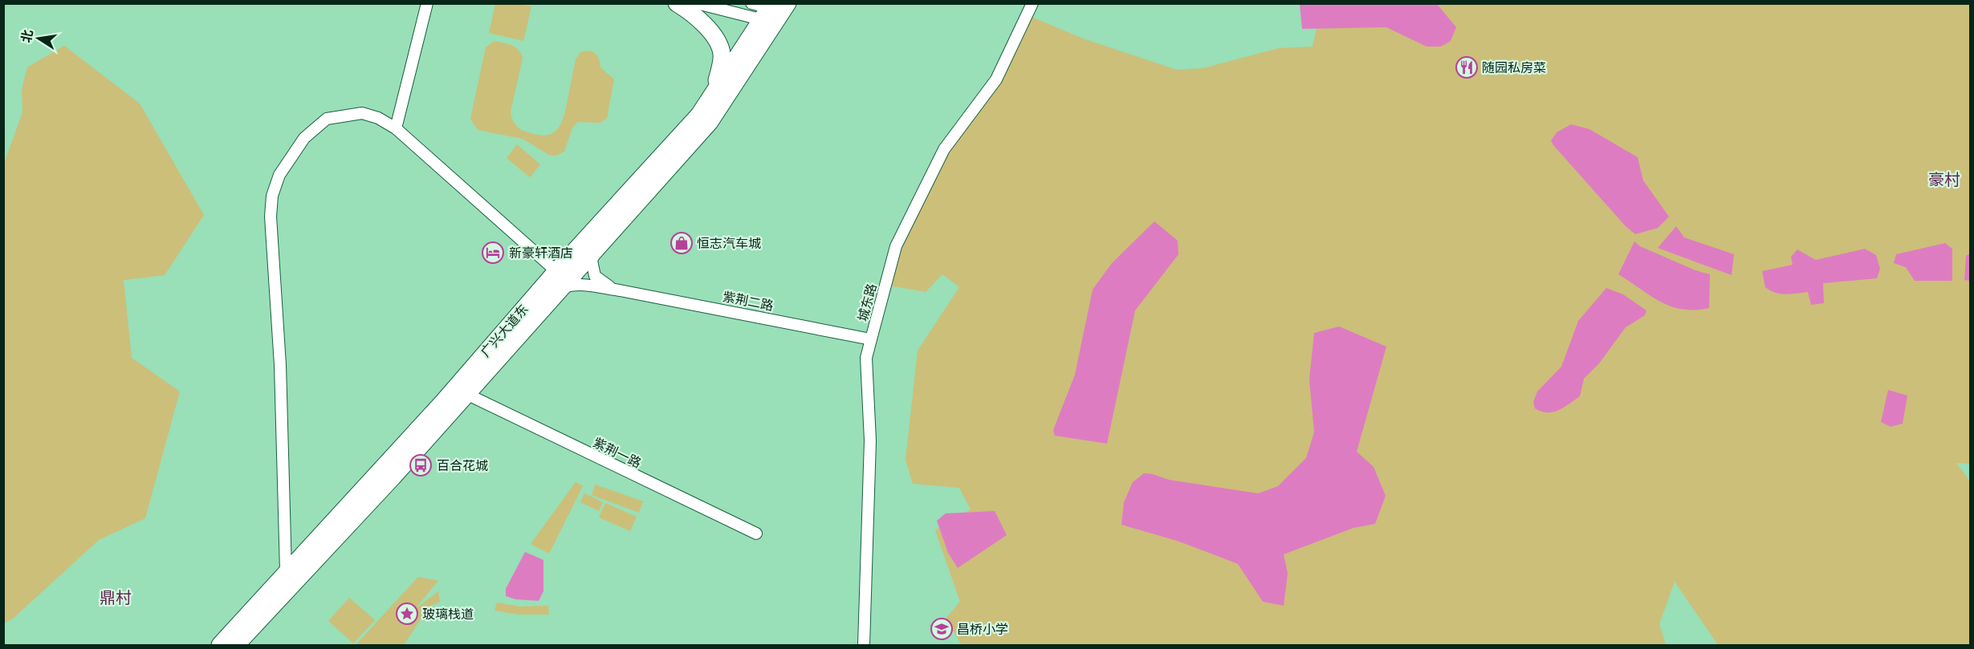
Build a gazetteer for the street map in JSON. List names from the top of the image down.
{
  "streets": {
    "highway": ["广兴大道东"],
    "street": ["紫荆二路", "城东路", "紫荆一路"]
  },
  "crossings": [
    ["紫荆二路", "城东路"],
    ["紫荆二路", "广兴大道东"],
    ["广兴大道东", "紫荆一路"]
  ],
  "districts": ["豪村", "鼎村"],
  "places": {
    "restaurant": ["随园私房菜"],
    "shop": ["恒志汽车城"],
    "hotel": ["新豪轩酒店"],
    "bus stop": ["百合花城"],
    "place": ["玻璃栈道"],
    "school or university": ["昌桥小学"]
  },
  "north": "left"
}
